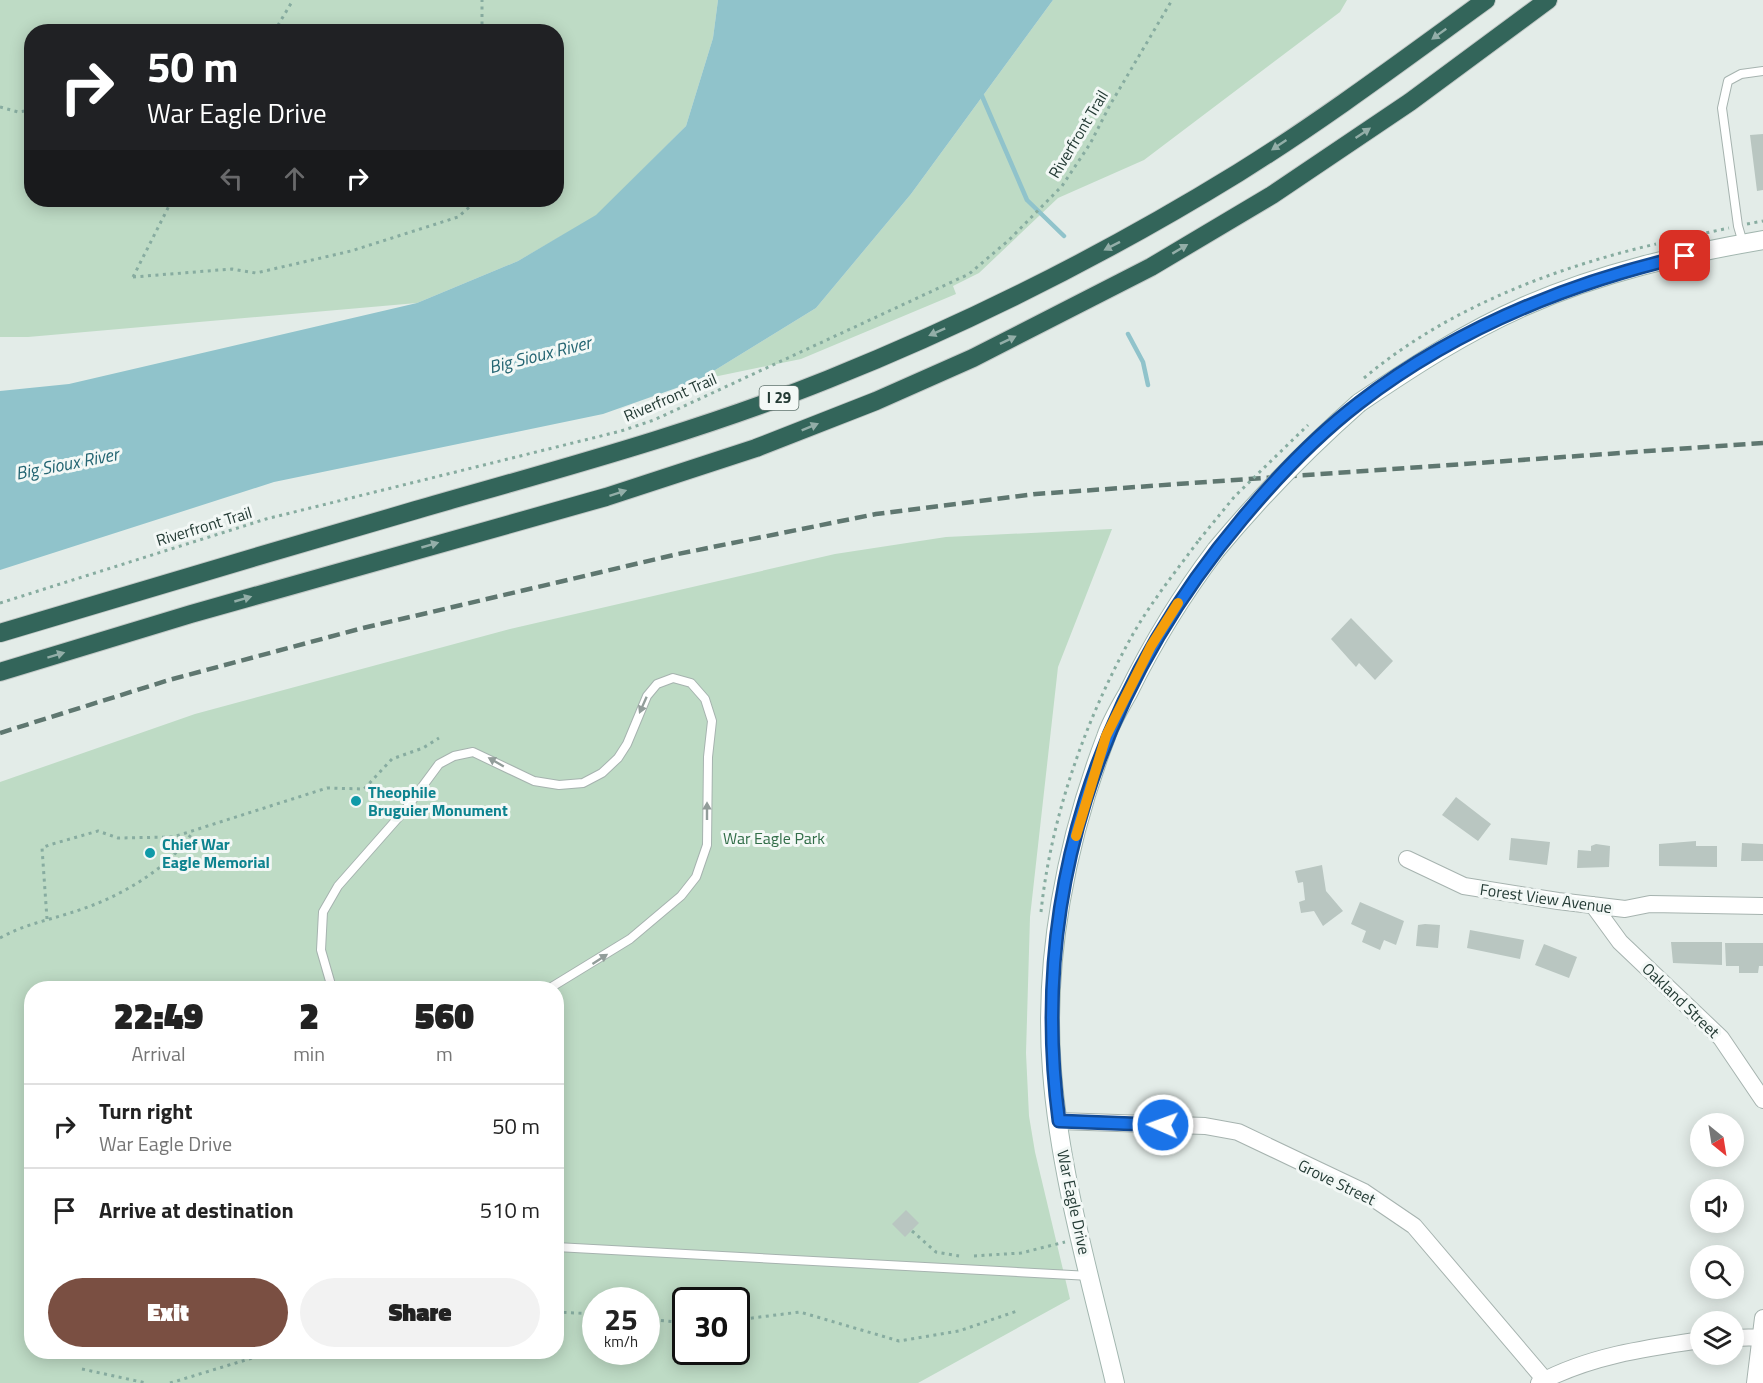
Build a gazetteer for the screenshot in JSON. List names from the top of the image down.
{
  "streets": {
    "highway": ["I 29"],
    "main road": ["War Eagle Drive"],
    "street": ["Forest View Avenue", "Oakland Street", "Grove Street"],
    "path": ["Riverfront Trail"]
  },
  "crossings": [
    ["Forest View Avenue", "Oakland Street"],
    ["Grove Street", "War Eagle Drive"]
  ],
  "water": ["Big Sioux River"],
  "parks": ["War Eagle Park"],
  "places": ["Theophile Bruguier Monument", "Chief War Eagle Memorial"],
  "north": "bottom right",
  "page": {
    "turn": ["50 m", "War Eagle Drive"],
    "eta": [
      "22:49",
      "Arrival",
      "2",
      "min",
      "560",
      "m"
    ],
    "list": [
      {
        "name": "Turn right",
        "note": "War Eagle Drive",
        "value": "50 m"
      },
      {
        "name": "Arrive at destination",
        "value": "510 m"
      }
    ],
    "buttons": ["Exit", "Share"],
    "speed": "25 km/h",
    "limit": "30"
  }
}
